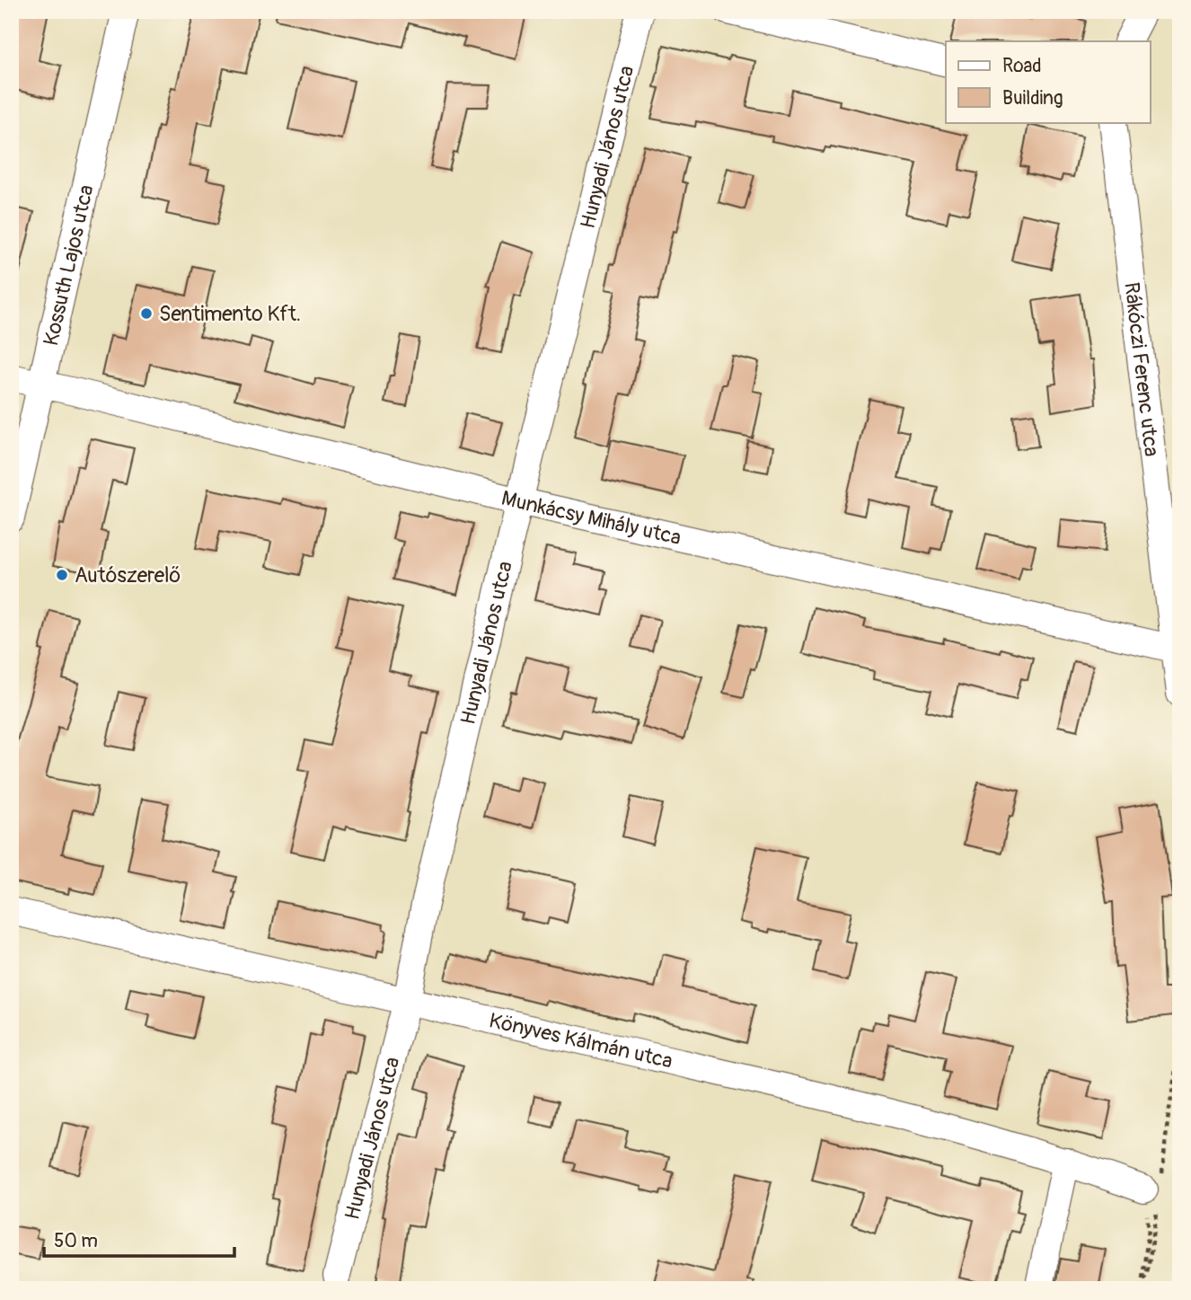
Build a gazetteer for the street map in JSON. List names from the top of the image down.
{
  "streets": {
    "street": [
      "Hunyadi János utca",
      "Kossuth Lajos utca",
      "Rákóczi Ferenc utca",
      "Munkácsy Mihály utca",
      "Könyves Kálmán utca"
    ]
  },
  "crossings": [
    ["Hunyadi János utca", "Munkácsy Mihály utca"],
    ["Hunyadi János utca", "Könyves Kálmán utca"],
    ["Kossuth Lajos utca", "Munkácsy Mihály utca"],
    ["Rákóczi Ferenc utca", "Munkácsy Mihály utca"]
  ],
  "places": ["Sentimento Kft.", "Autószerelő"],
  "legend": ["Road", "Building"],
  "scale_bar": "50 m"
}
